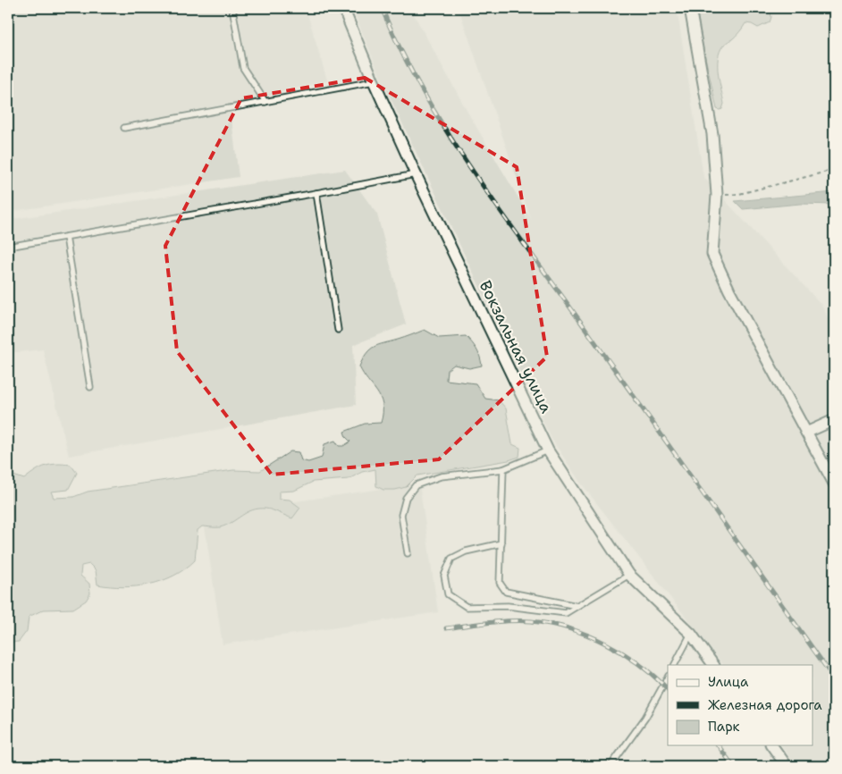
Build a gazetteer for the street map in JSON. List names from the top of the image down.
{
  "streets": {
    "street": ["Вокзальная улица"]
  },
  "legend": ["Улица", "Железная дорога", "Парк"]
}
